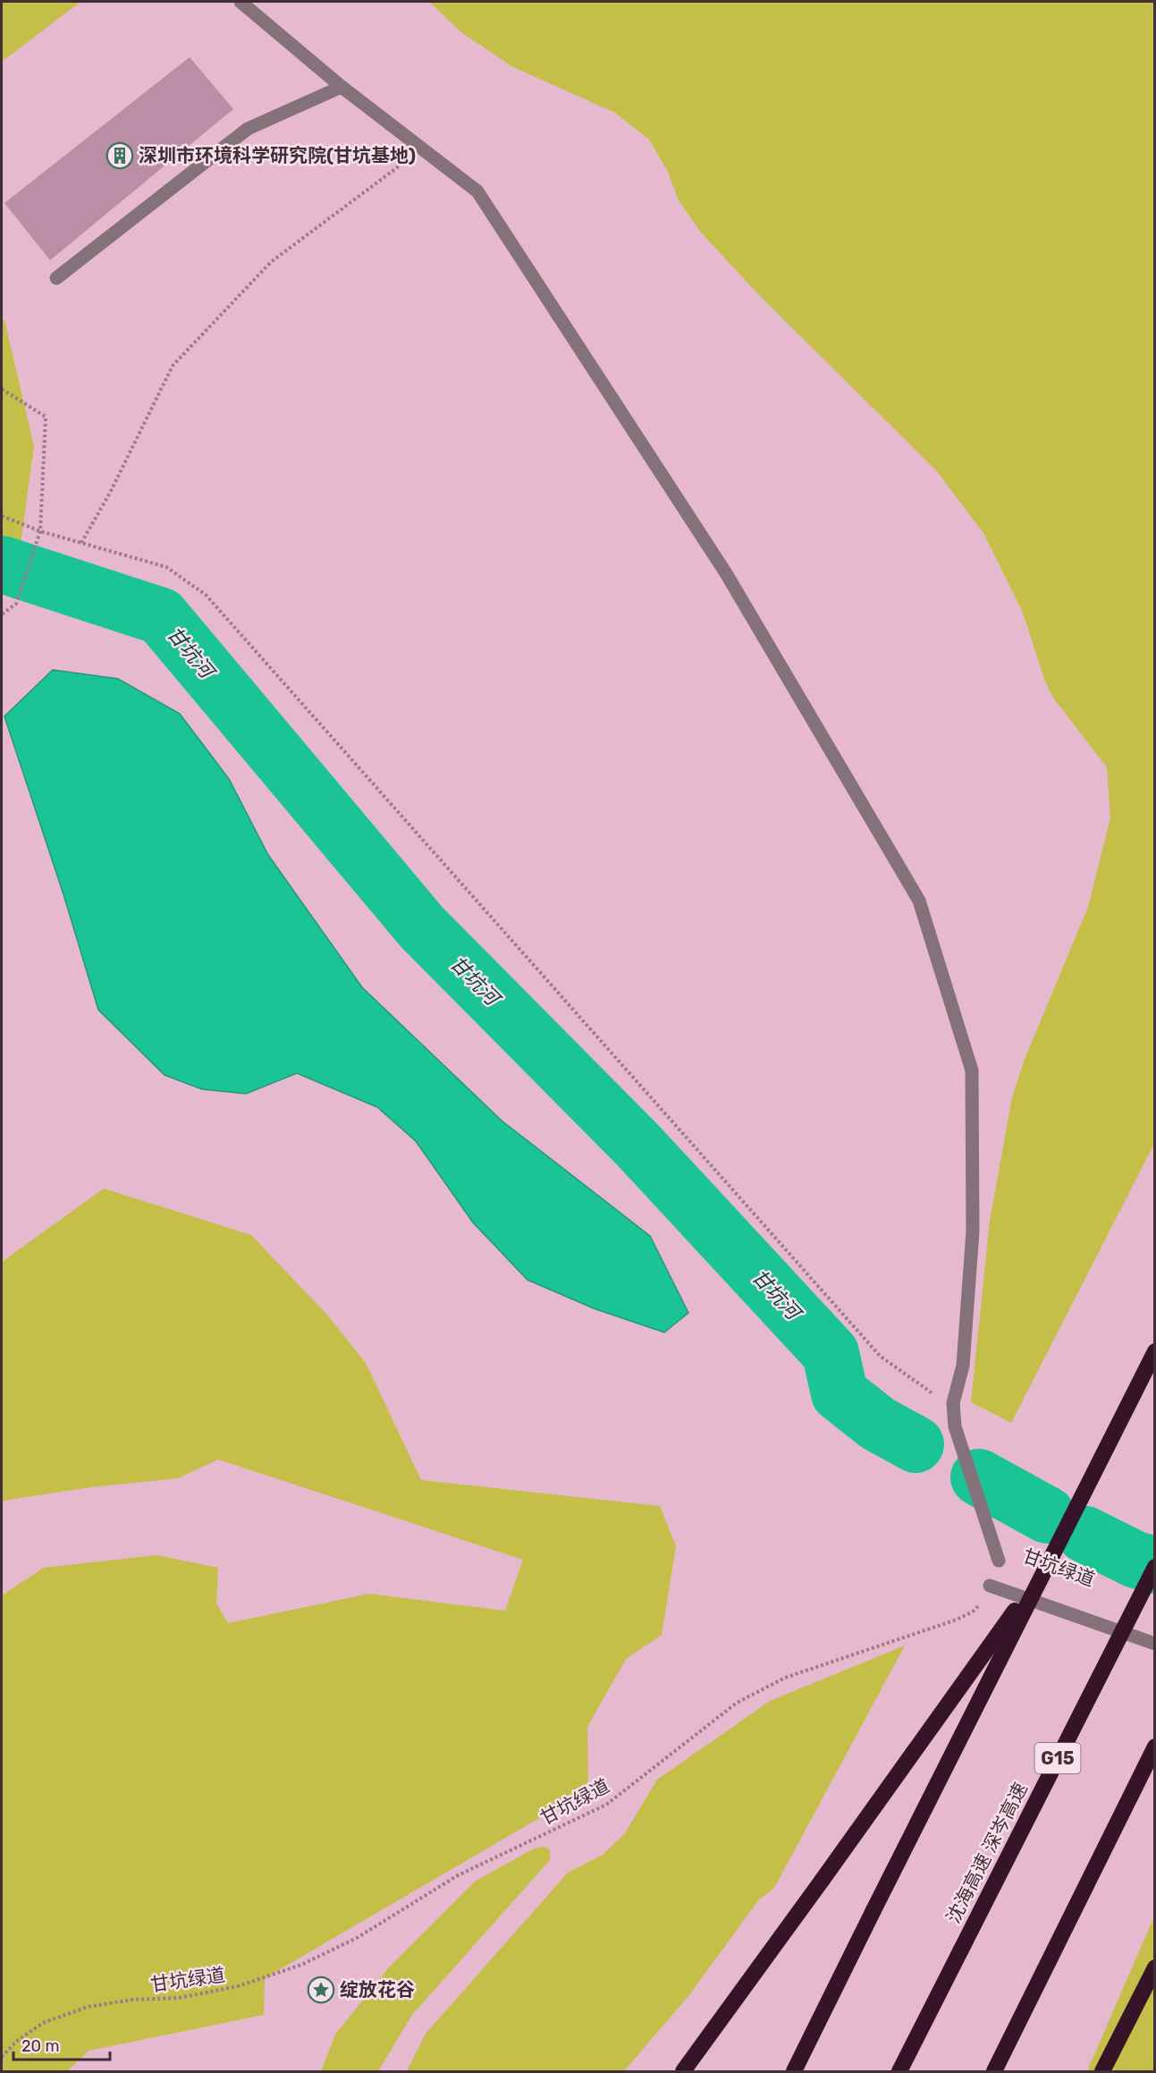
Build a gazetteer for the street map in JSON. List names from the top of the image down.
{
  "streets": {
    "highway": ["G15", "沈海高速 深岑高速"],
    "path": ["甘坑绿道"]
  },
  "water": ["甘坑河"],
  "places": {
    "building": ["深圳市环境科学研究院(甘坑基地)"],
    "place": ["绽放花谷"]
  },
  "scale_bar": "20 m"
}
